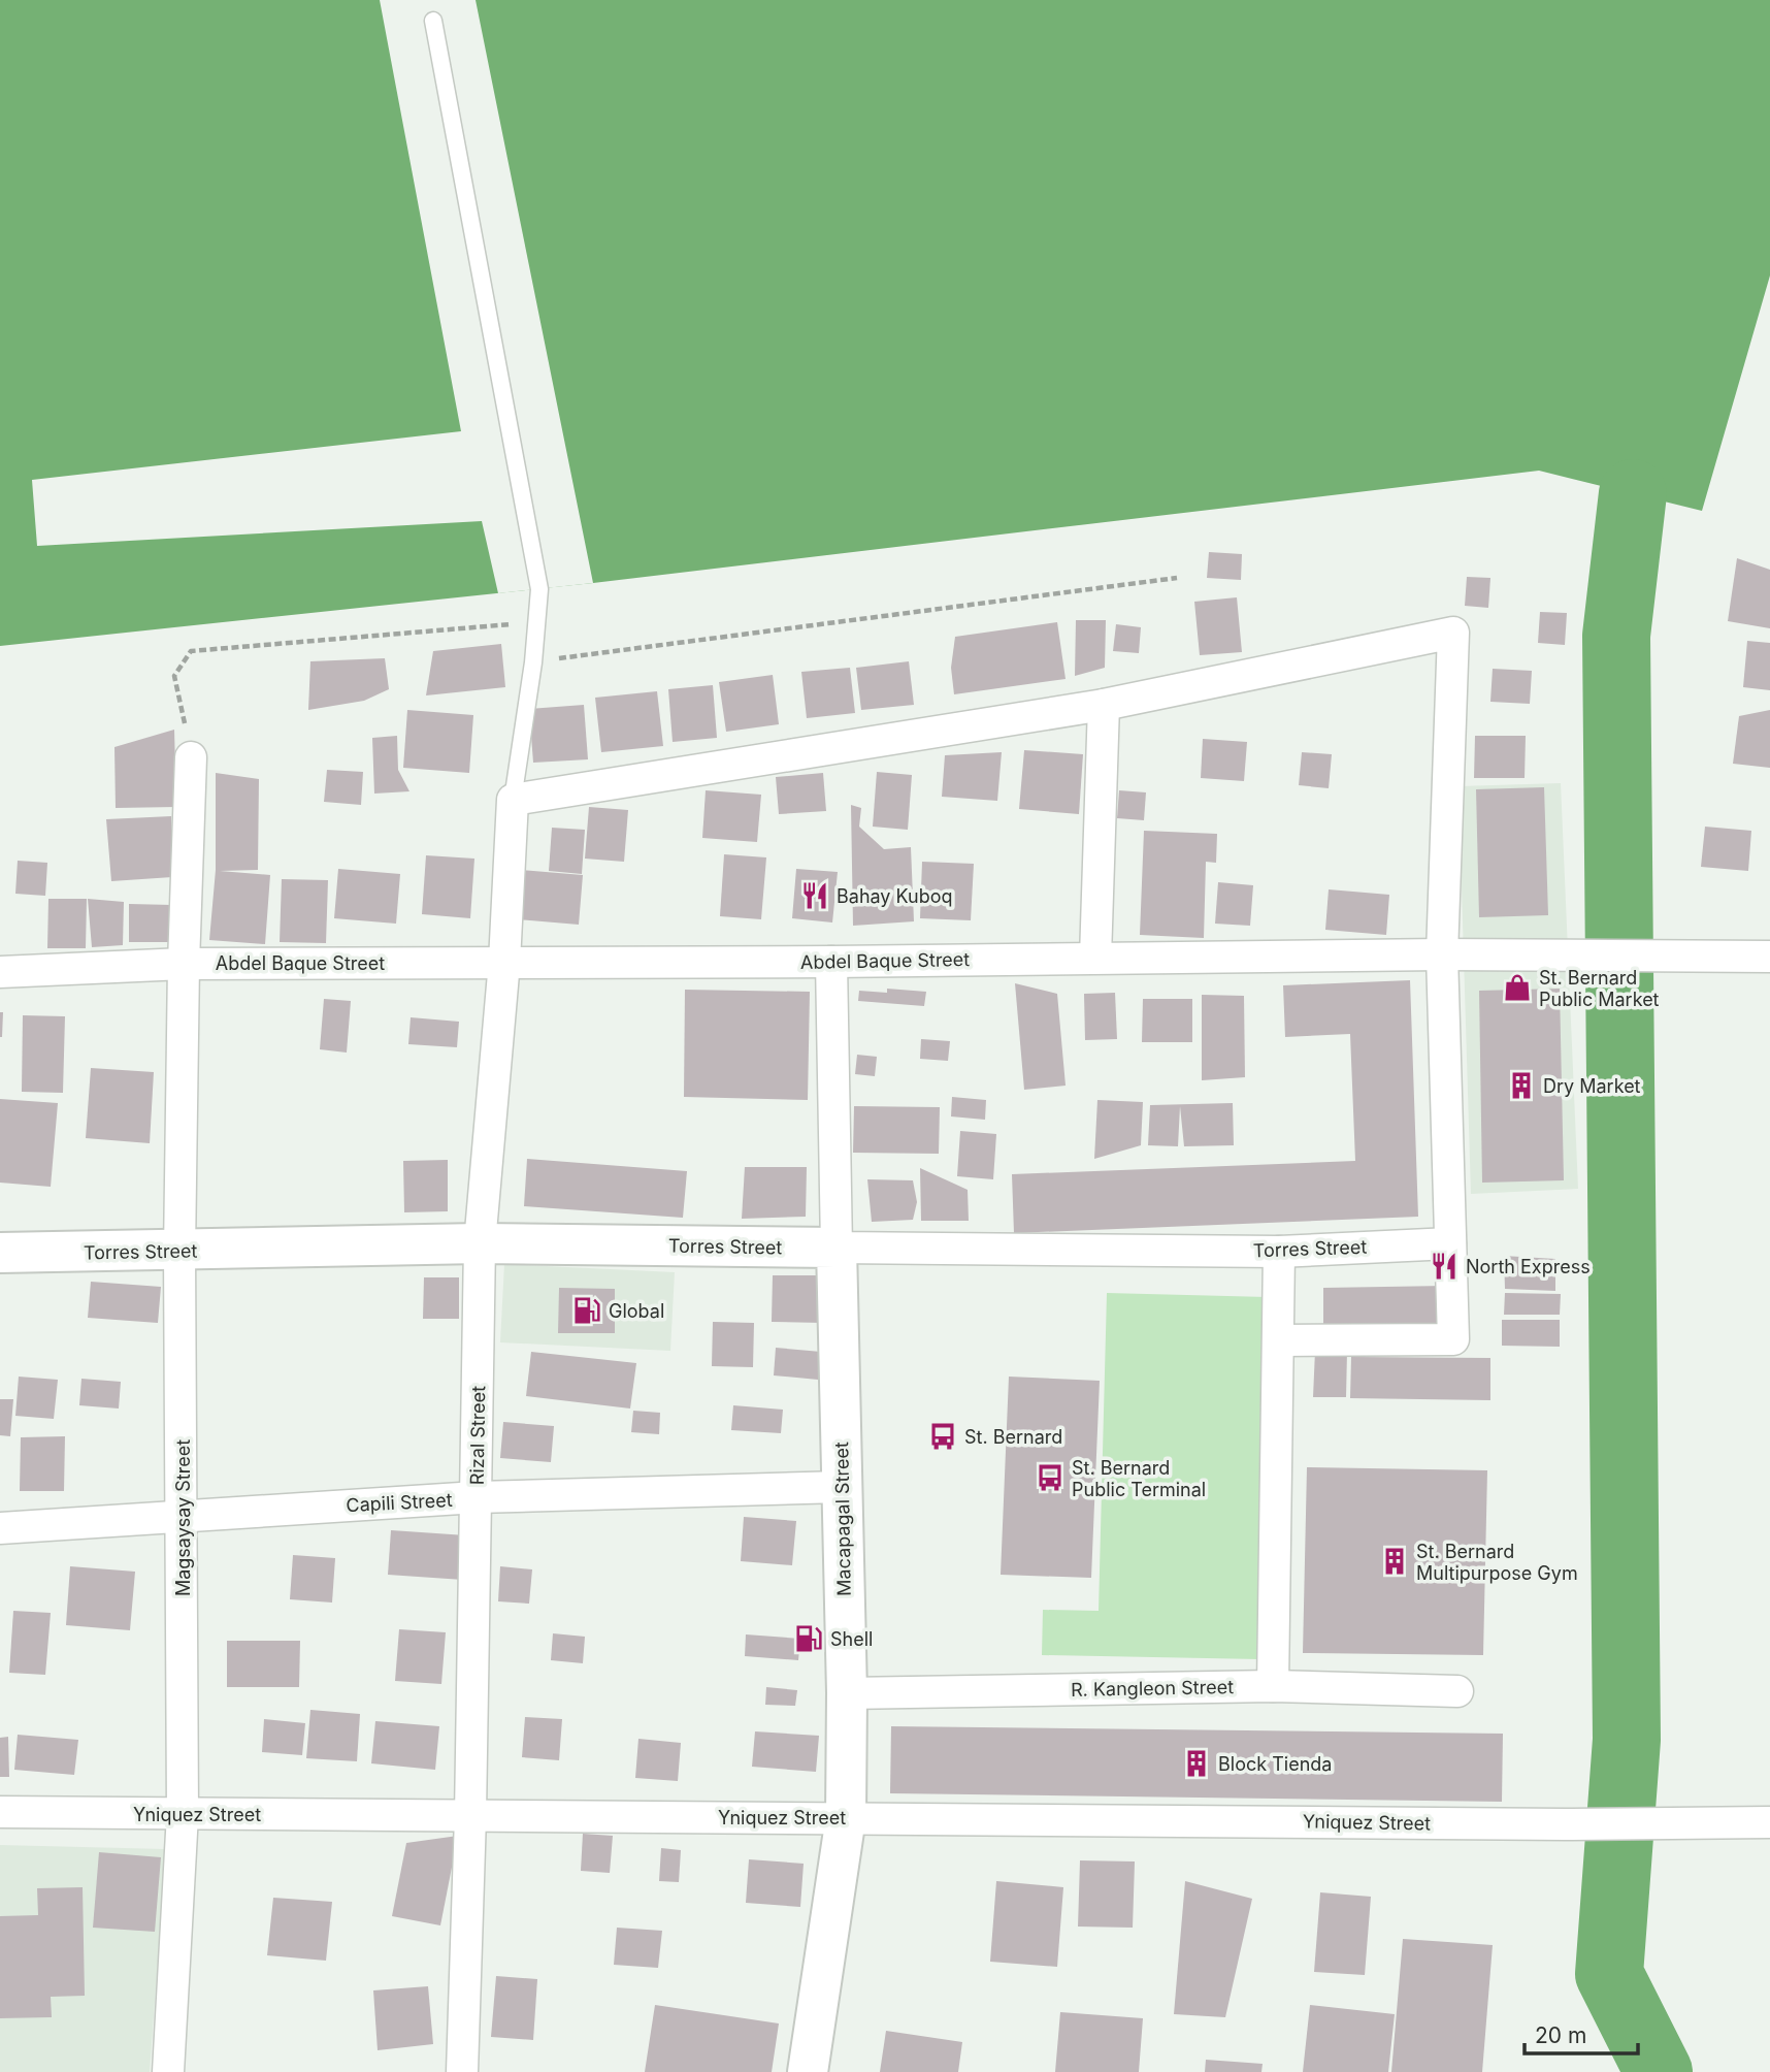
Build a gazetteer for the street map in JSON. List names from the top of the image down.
{
  "streets": {
    "street": [
      "Abdel Baque Street",
      "Torres Street",
      "Rizal Street",
      "Capili Street",
      "Magsaysay Street",
      "Macapagal Street",
      "R. Kangleon Street",
      "Yniquez Street"
    ]
  },
  "crossings": [
    ["Abdel Baque Street", "Rizal Street"],
    ["Abdel Baque Street", "Magsaysay Street"],
    ["Abdel Baque Street", "Macapagal Street"],
    ["Torres Street", "Rizal Street"],
    ["Torres Street", "Magsaysay Street"],
    ["Torres Street", "Macapagal Street"],
    ["Rizal Street", "Capili Street"],
    ["Rizal Street", "Yniquez Street"],
    ["Capili Street", "Magsaysay Street"],
    ["Capili Street", "Macapagal Street"],
    ["Magsaysay Street", "Yniquez Street"],
    ["Macapagal Street", "R. Kangleon Street"],
    ["Macapagal Street", "Yniquez Street"]
  ],
  "places": {
    "restaurant": ["Bahay Kuboq", "North Express"],
    "shop": ["St. Bernard Public Market"],
    "building": ["Dry Market", "St. Bernard Multipurpose Gym", "Block Tienda"],
    "fuel station": ["Global", "Shell"],
    "bus stop": ["St. Bernard", "St. Bernard Public Terminal"]
  },
  "scale_bar": "20 m"
}
